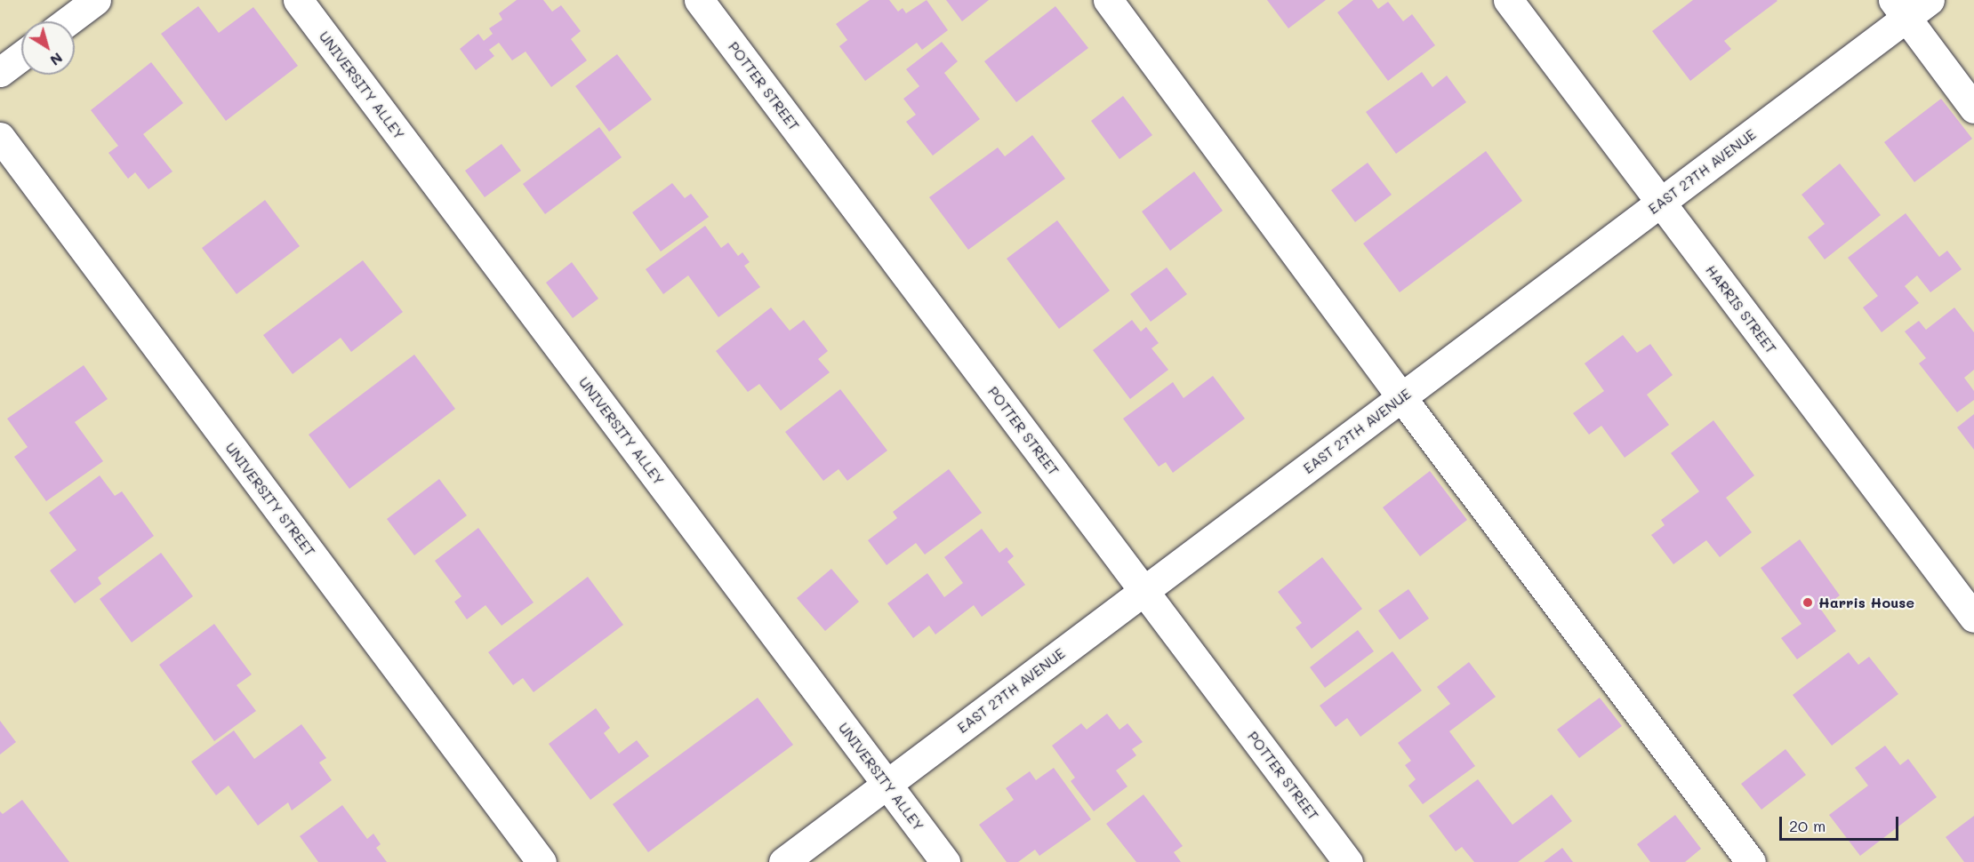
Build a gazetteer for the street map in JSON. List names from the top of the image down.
{
  "streets": {
    "street": [
      "UNIVERSITY ALLEY",
      "POTTER STREET",
      "EAST 27TH AVENUE",
      "HARRIS STREET",
      "UNIVERSITY STREET"
    ]
  },
  "crossings": [
    ["UNIVERSITY ALLEY", "EAST 27TH AVENUE"],
    ["POTTER STREET", "EAST 27TH AVENUE"],
    ["EAST 27TH AVENUE", "HARRIS STREET"]
  ],
  "places": ["Harris House"],
  "scale_bar": "20 m",
  "north": "bottom right"
}
